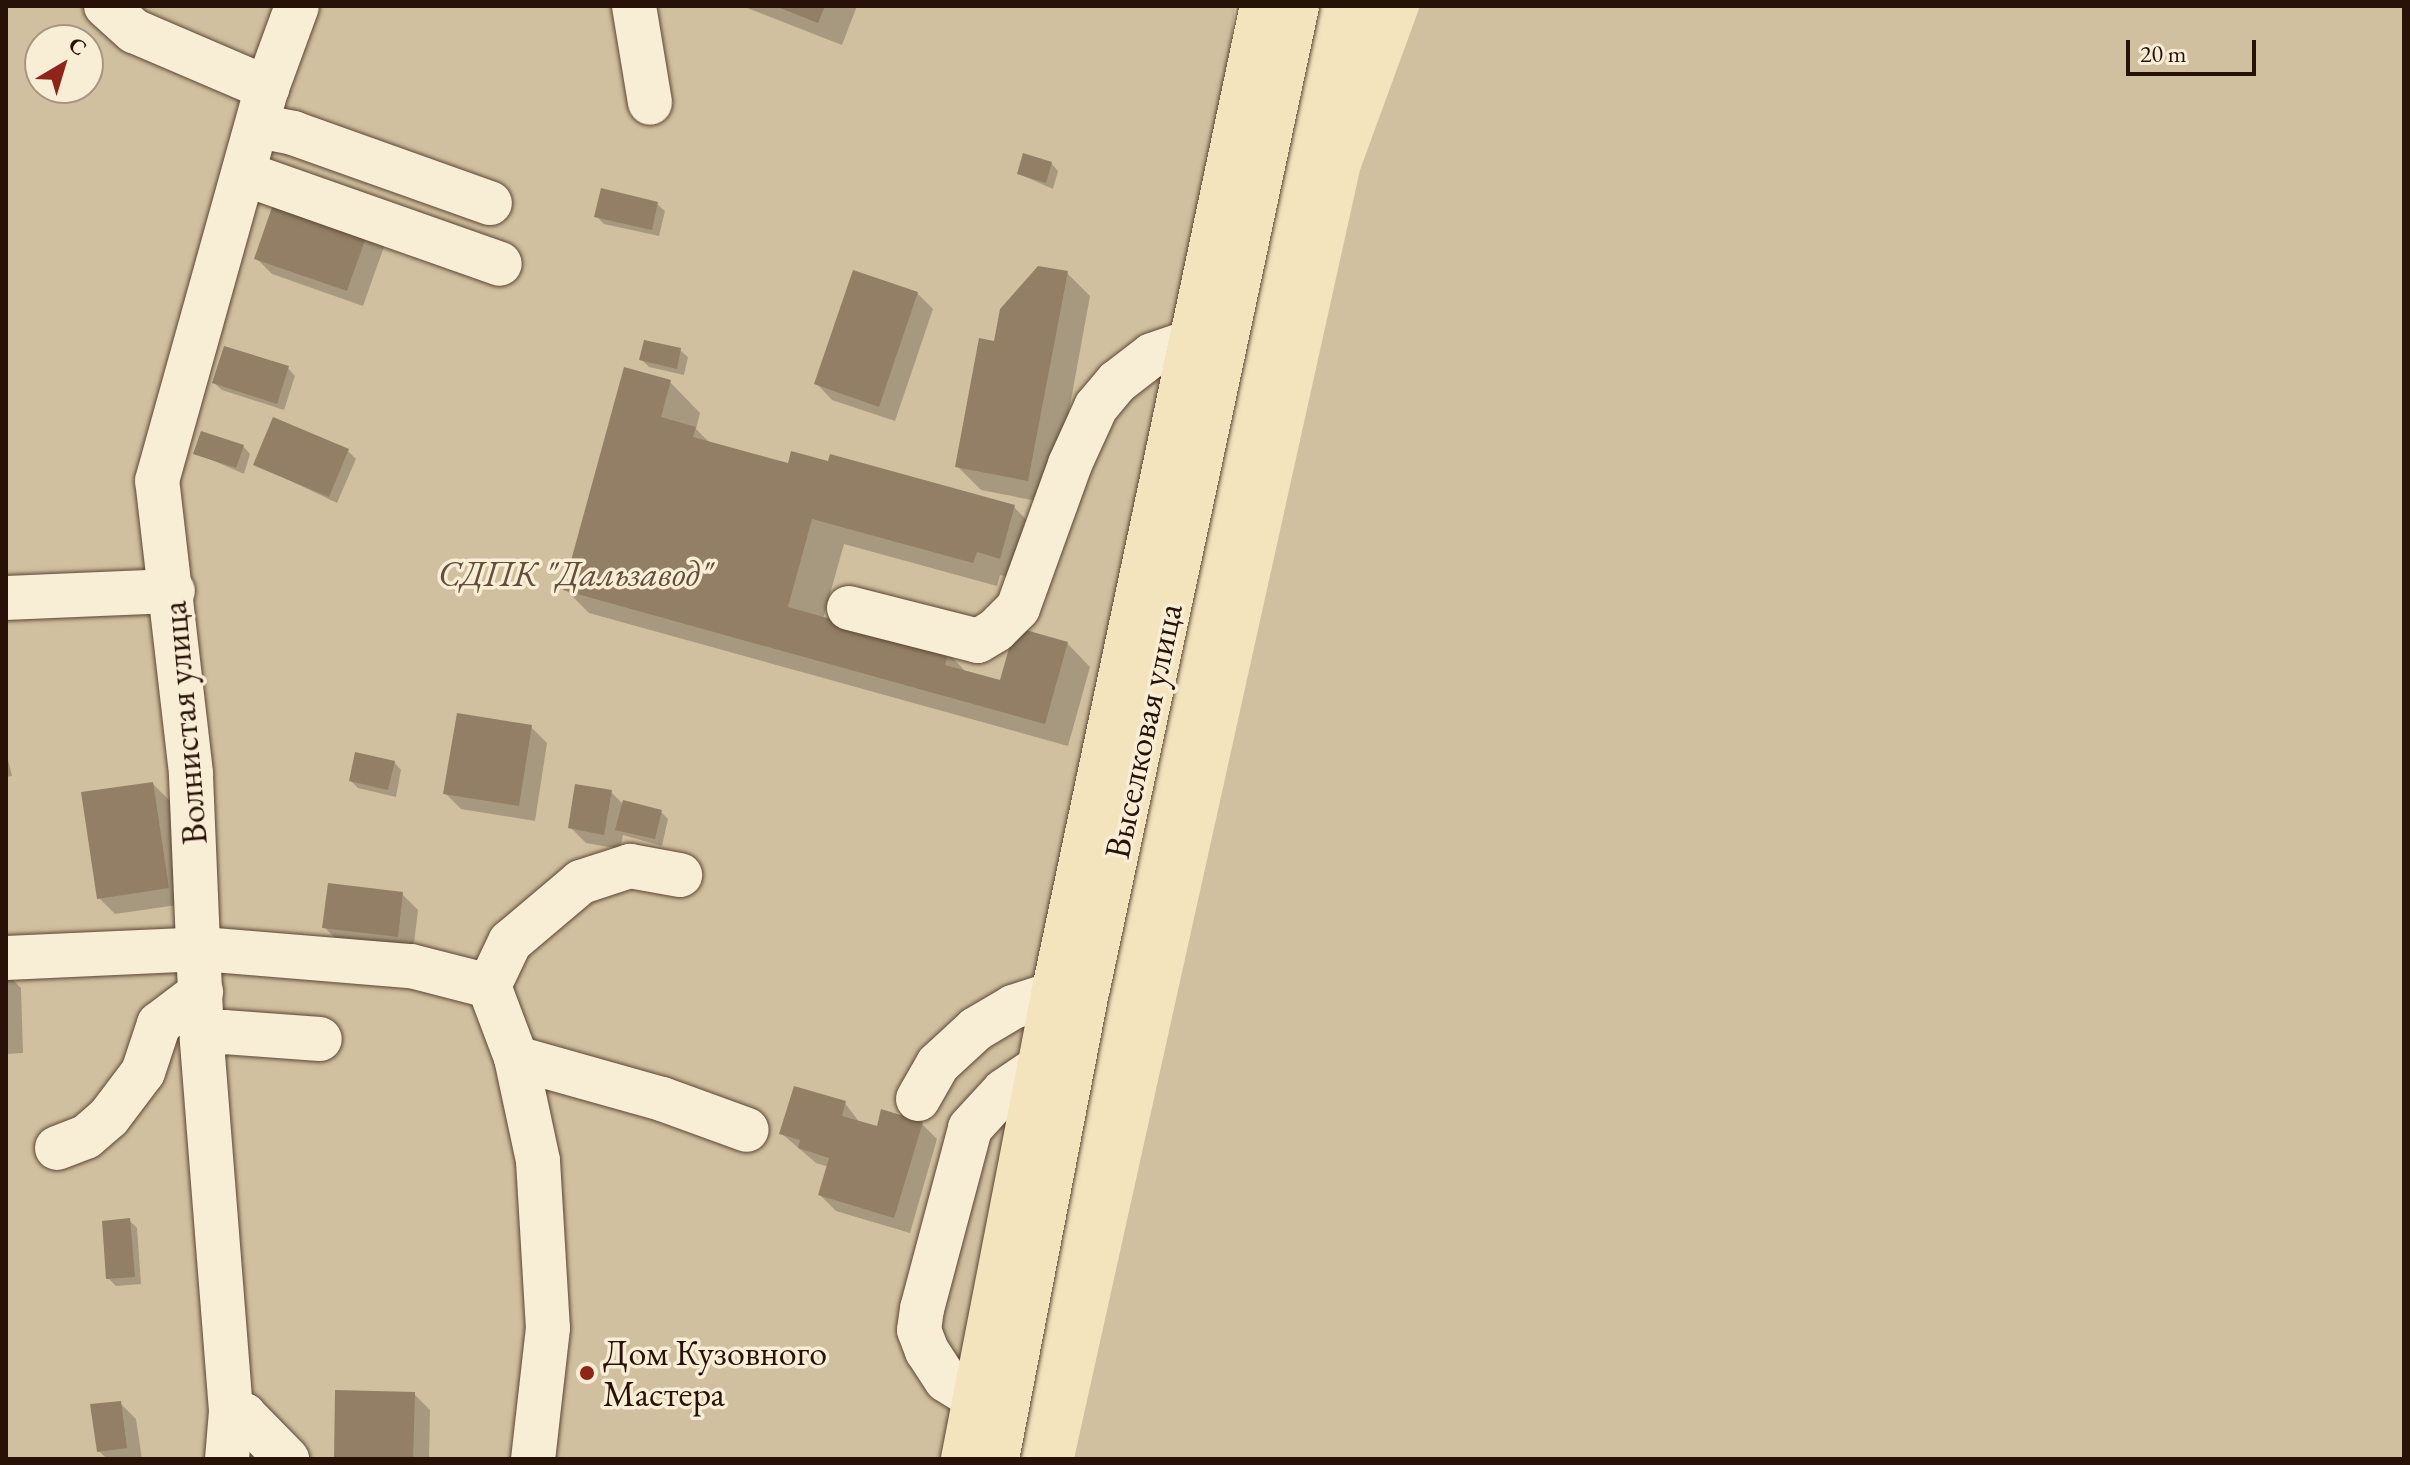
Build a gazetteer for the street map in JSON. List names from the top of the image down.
{
  "streets": {
    "main road": ["Выселковая улица"],
    "street": ["Волнистая улица"]
  },
  "parks": ["СДПК \"Дальзавод\""],
  "places": ["Дом Кузовного Мастера"],
  "scale_bar": "20 m",
  "north": "top right"
}
